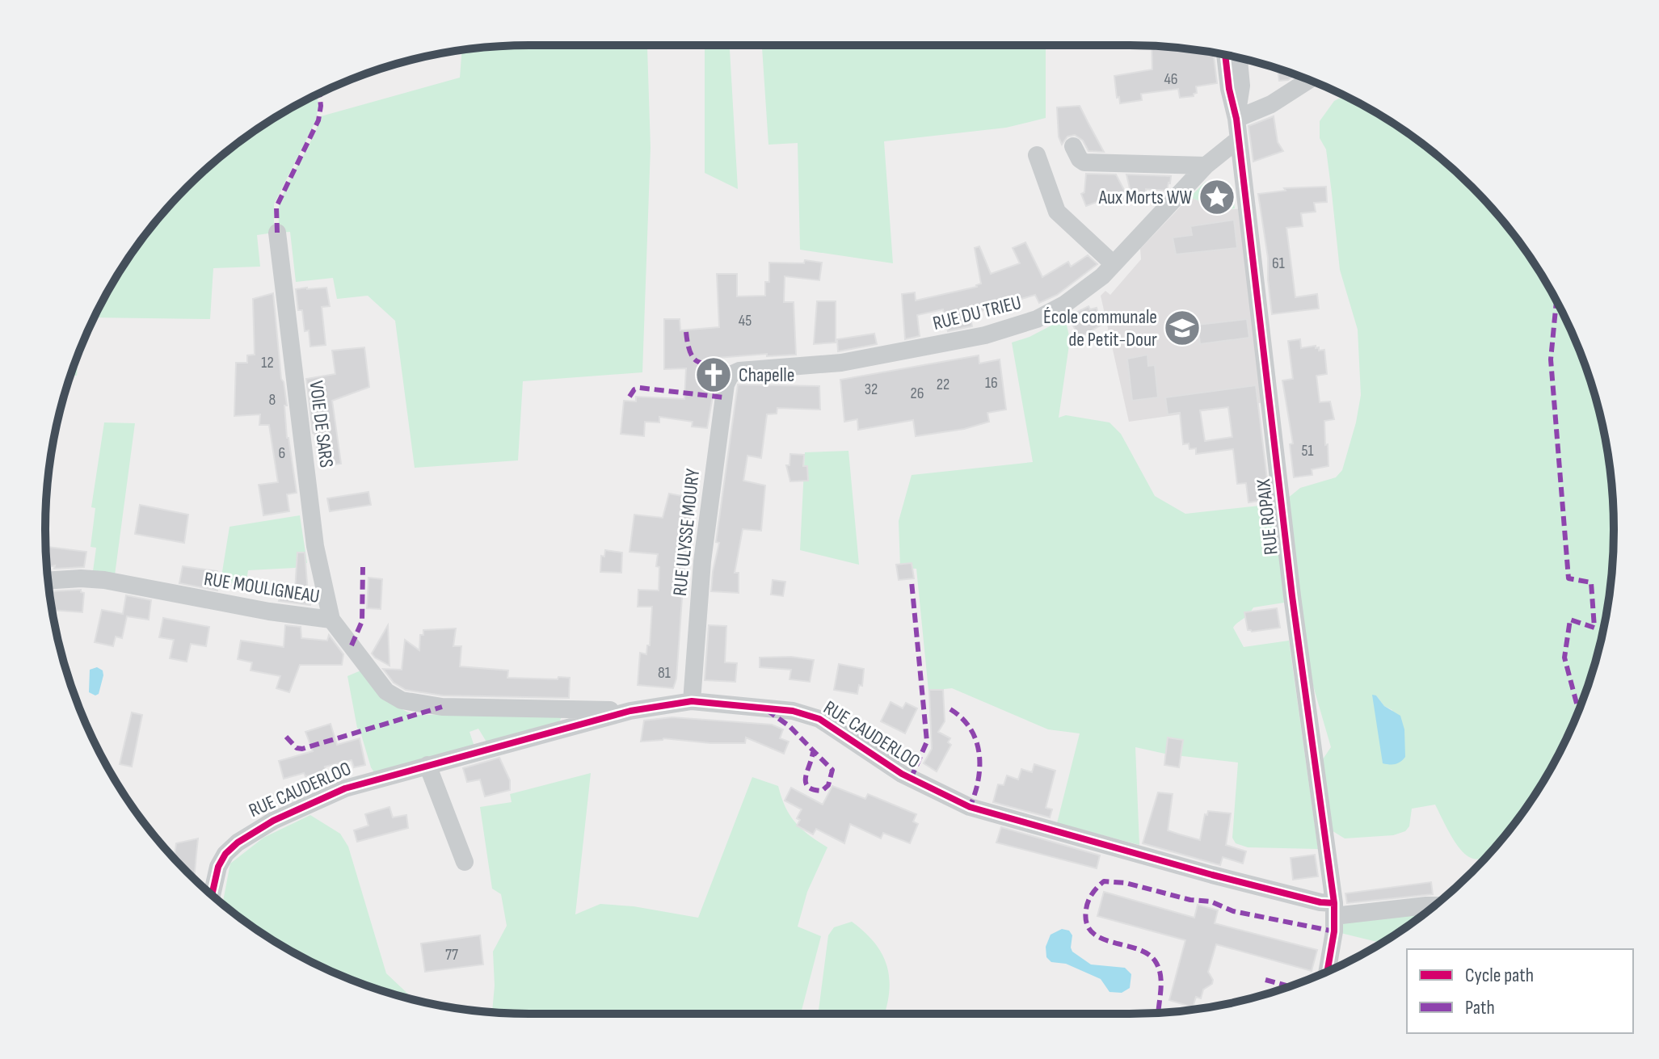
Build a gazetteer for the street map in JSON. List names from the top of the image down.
{
  "streets": {
    "street": [
      "RUE DU TRIEU",
      "VOIE DE SARS",
      "RUE ROPAIX",
      "RUE ULYSSE MOURY",
      "RUE MOULIGNEAU",
      "RUE CAUDERLOO"
    ]
  },
  "crossings": [
    ["RUE DU TRIEU", "RUE ROPAIX"],
    ["RUE DU TRIEU", "RUE ULYSSE MOURY"],
    ["VOIE DE SARS", "RUE MOULIGNEAU"],
    ["RUE ROPAIX", "RUE CAUDERLOO"],
    ["RUE ULYSSE MOURY", "RUE CAUDERLOO"],
    ["RUE MOULIGNEAU", "RUE CAUDERLOO"]
  ],
  "places": {
    "place": ["Aux Morts WW"],
    "school or university": ["École communale de Petit-Dour"],
    "church": ["Chapelle"]
  },
  "house_numbers": [
    "46",
    "61",
    "45",
    "12",
    "16",
    "22",
    "32",
    "26",
    "8",
    "51",
    "6",
    "81",
    "77"
  ],
  "legend": ["Cycle path", "Path"]
}
